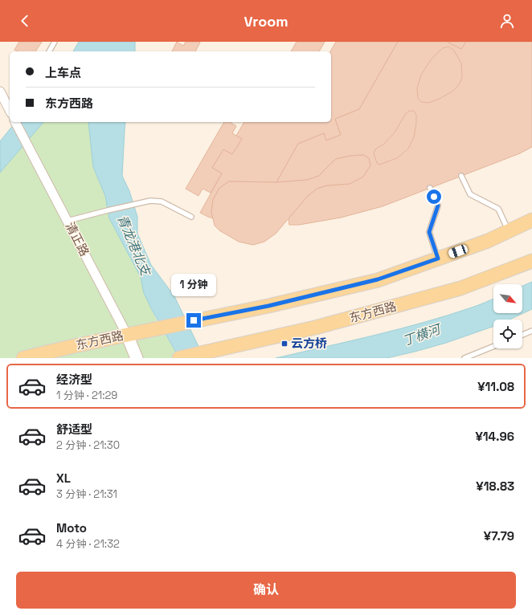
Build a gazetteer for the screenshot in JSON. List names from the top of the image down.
{
  "streets": {
    "main road": ["东方西路"],
    "street": ["清正路"]
  },
  "crossings": [
    ["清正路", "东方西路"]
  ],
  "water": ["青龙港北支", "丁横河"],
  "places": {
    "transit": ["云方桥"]
  },
  "north": "bottom right",
  "page": {
    "header": "Vroom",
    "banner": ["上车点", "东方西路"],
    "bubble": "1 分钟",
    "list": [
      {
        "name": "经济型",
        "note": "1 分钟 · 21:29",
        "value": "¥11.08"
      },
      {
        "name": "舒适型",
        "note": "2 分钟 · 21:30",
        "value": "¥14.96"
      },
      {
        "name": "XL",
        "note": "3 分钟 · 21:31",
        "value": "¥18.83"
      },
      {
        "name": "Moto",
        "note": "4 分钟 · 21:32",
        "value": "¥7.79"
      }
    ],
    "buttons": "确认"
  }
}
